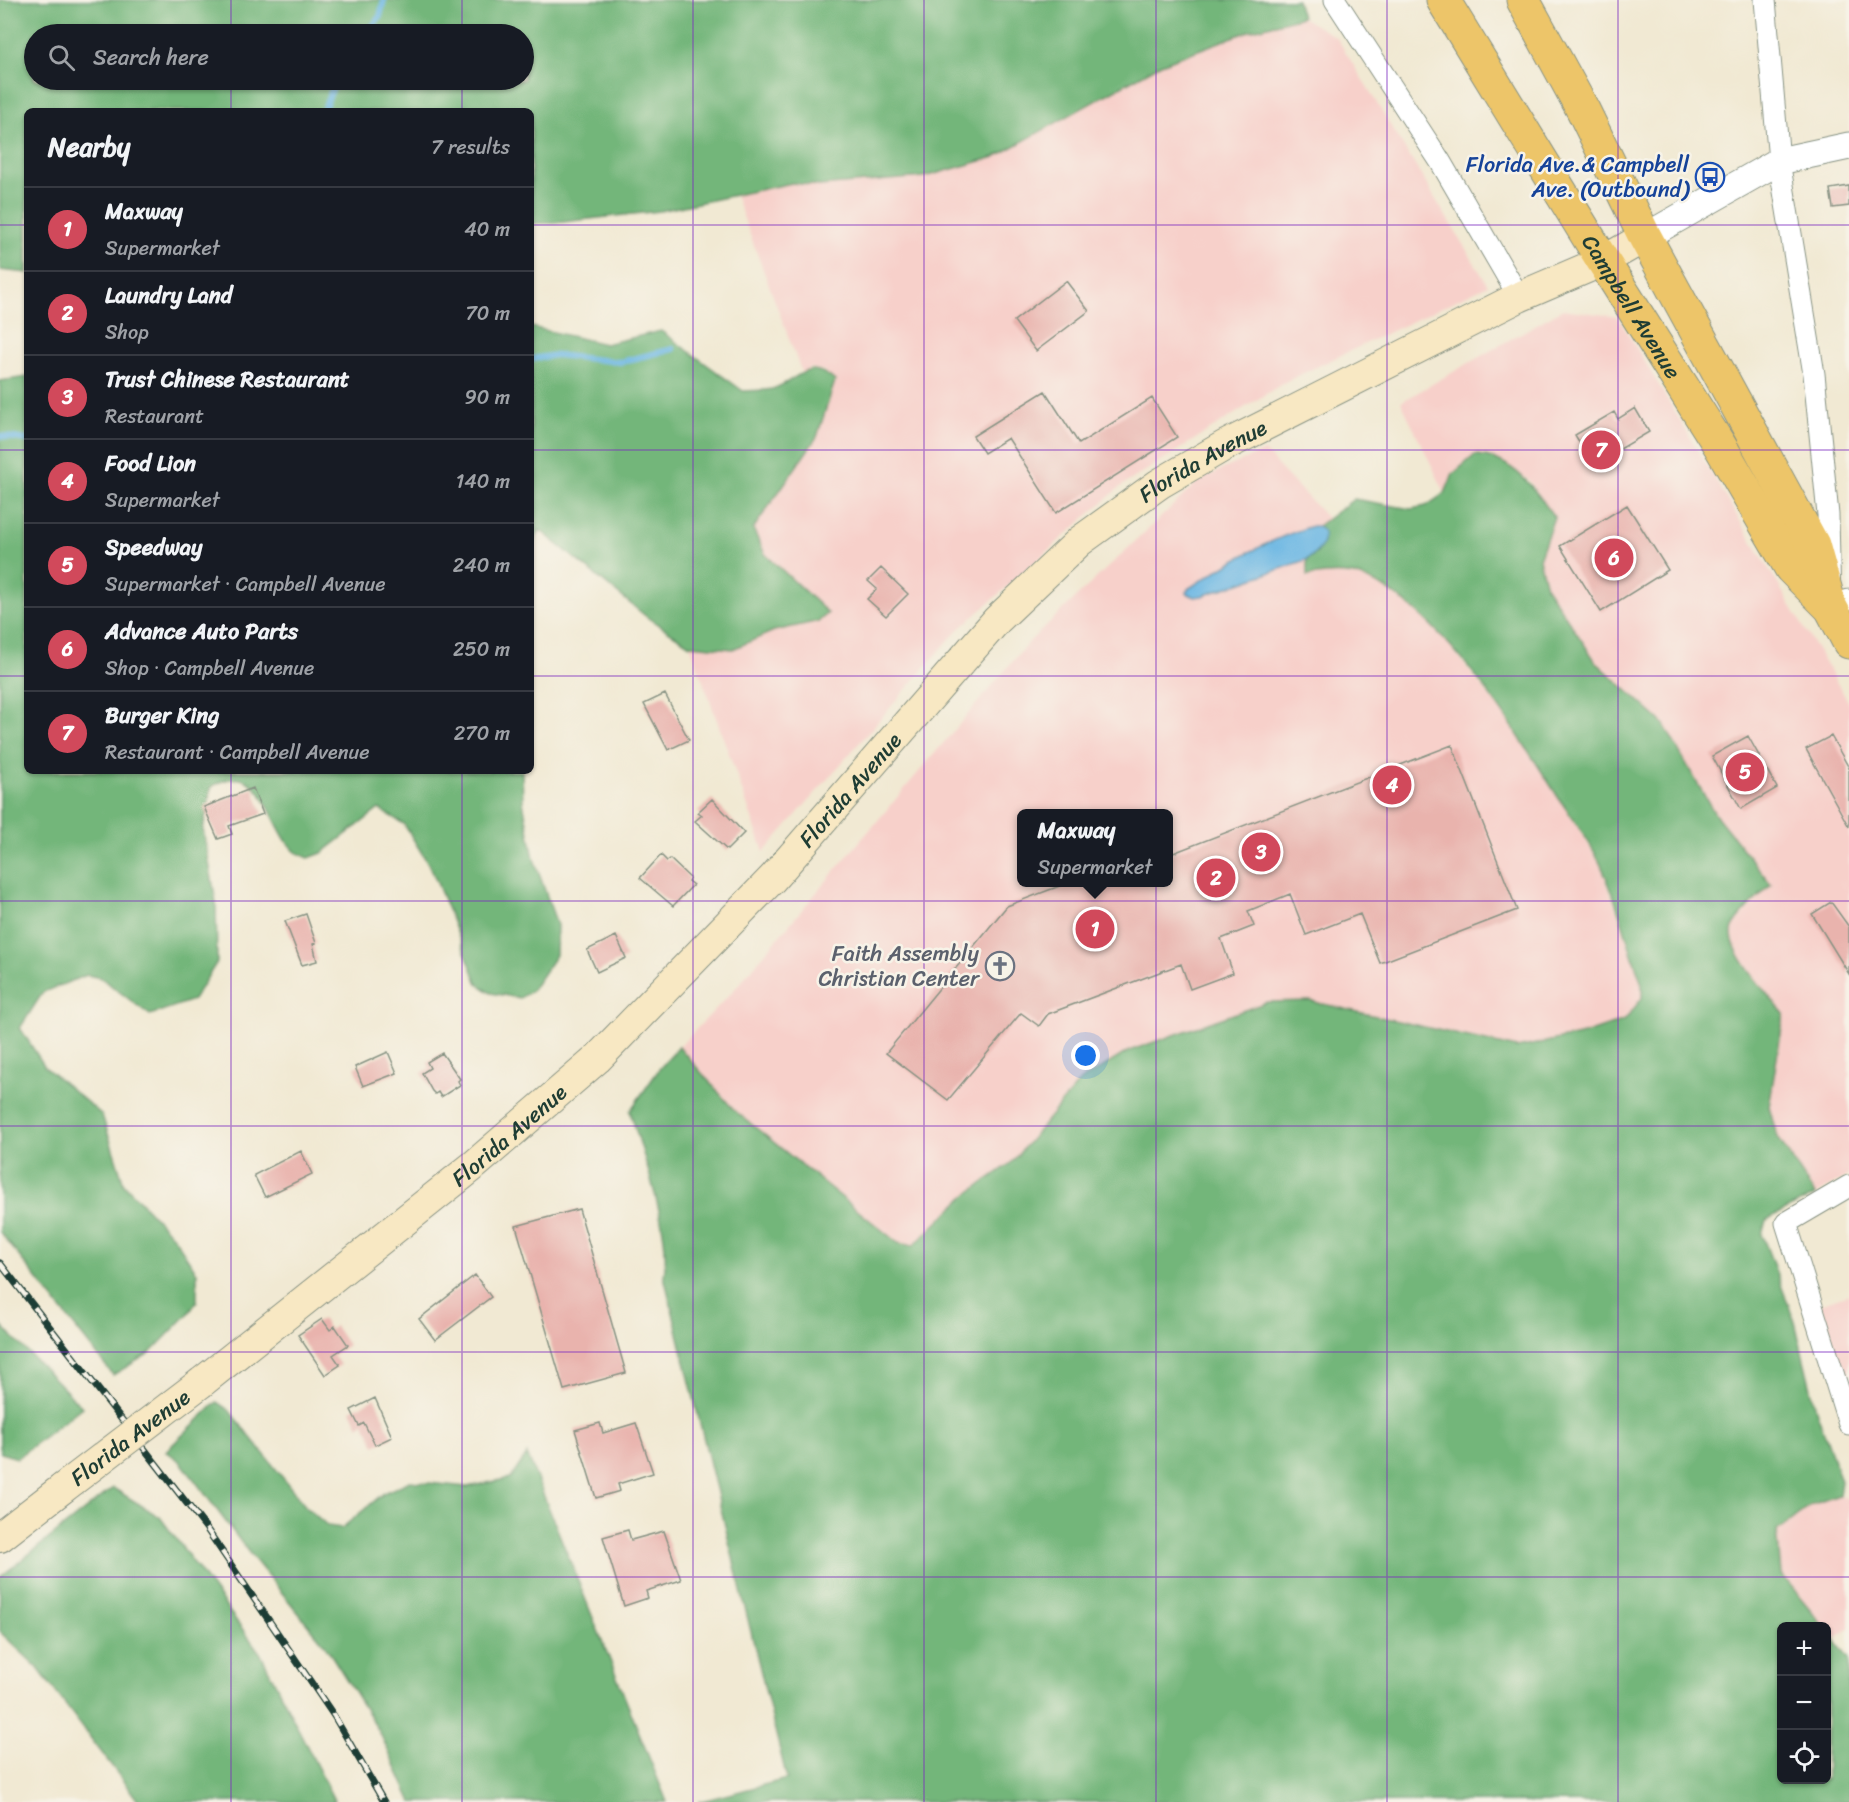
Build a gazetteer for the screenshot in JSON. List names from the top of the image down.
{
  "streets": {
    "main road": ["Campbell Avenue", "Florida Avenue"]
  },
  "crossings": [
    ["Campbell Avenue", "Florida Avenue"]
  ],
  "places": {
    "bus stop": ["Florida Ave.& Campbell Ave. (Outbound)"],
    "church": ["Faith Assembly Christian Center"]
  },
  "page": {
    "search": "Search here",
    "heading": ["Nearby", "7 results"],
    "list": [
      {
        "mark": "1",
        "name": "Maxway",
        "note": "Supermarket",
        "value": "40 m"
      },
      {
        "mark": "2",
        "name": "Laundry Land",
        "note": "Shop",
        "value": "70 m"
      },
      {
        "mark": "3",
        "name": "Trust Chinese Restaurant",
        "note": "Restaurant",
        "value": "90 m"
      },
      {
        "mark": "4",
        "name": "Food Lion",
        "note": "Supermarket",
        "value": "140 m"
      },
      {
        "mark": "5",
        "name": "Speedway",
        "note": "Supermarket · Campbell Avenue",
        "value": "240 m"
      },
      {
        "mark": "6",
        "name": "Advance Auto Parts",
        "note": "Shop · Campbell Avenue",
        "value": "250 m"
      },
      {
        "mark": "7",
        "name": "Burger King",
        "note": "Restaurant · Campbell Avenue",
        "value": "270 m"
      }
    ],
    "pins": [
      "7",
      "6",
      "5",
      "4",
      "3",
      "2",
      "1"
    ],
    "popup": ["Maxway", "Supermarket"],
    "map_buttons": ["+", "−"]
  }
}
